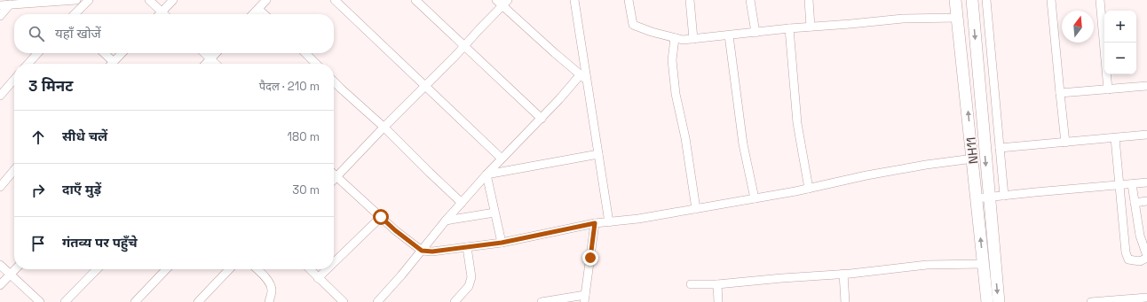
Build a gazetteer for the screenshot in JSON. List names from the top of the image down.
{
  "streets": {
    "highway": ["NH11"]
  },
  "north": "top",
  "page": {
    "map_buttons": ["+", "−"],
    "search": "यहाँ खोजें",
    "heading": ["3 मिनट", "पैदल · 210 m"],
    "list": [
      ["सीधे चलें", "180 m"],
      ["दाएँ मुड़ें", "30 m"],
      "गंतव्य पर पहुँचे"
    ]
  }
}
